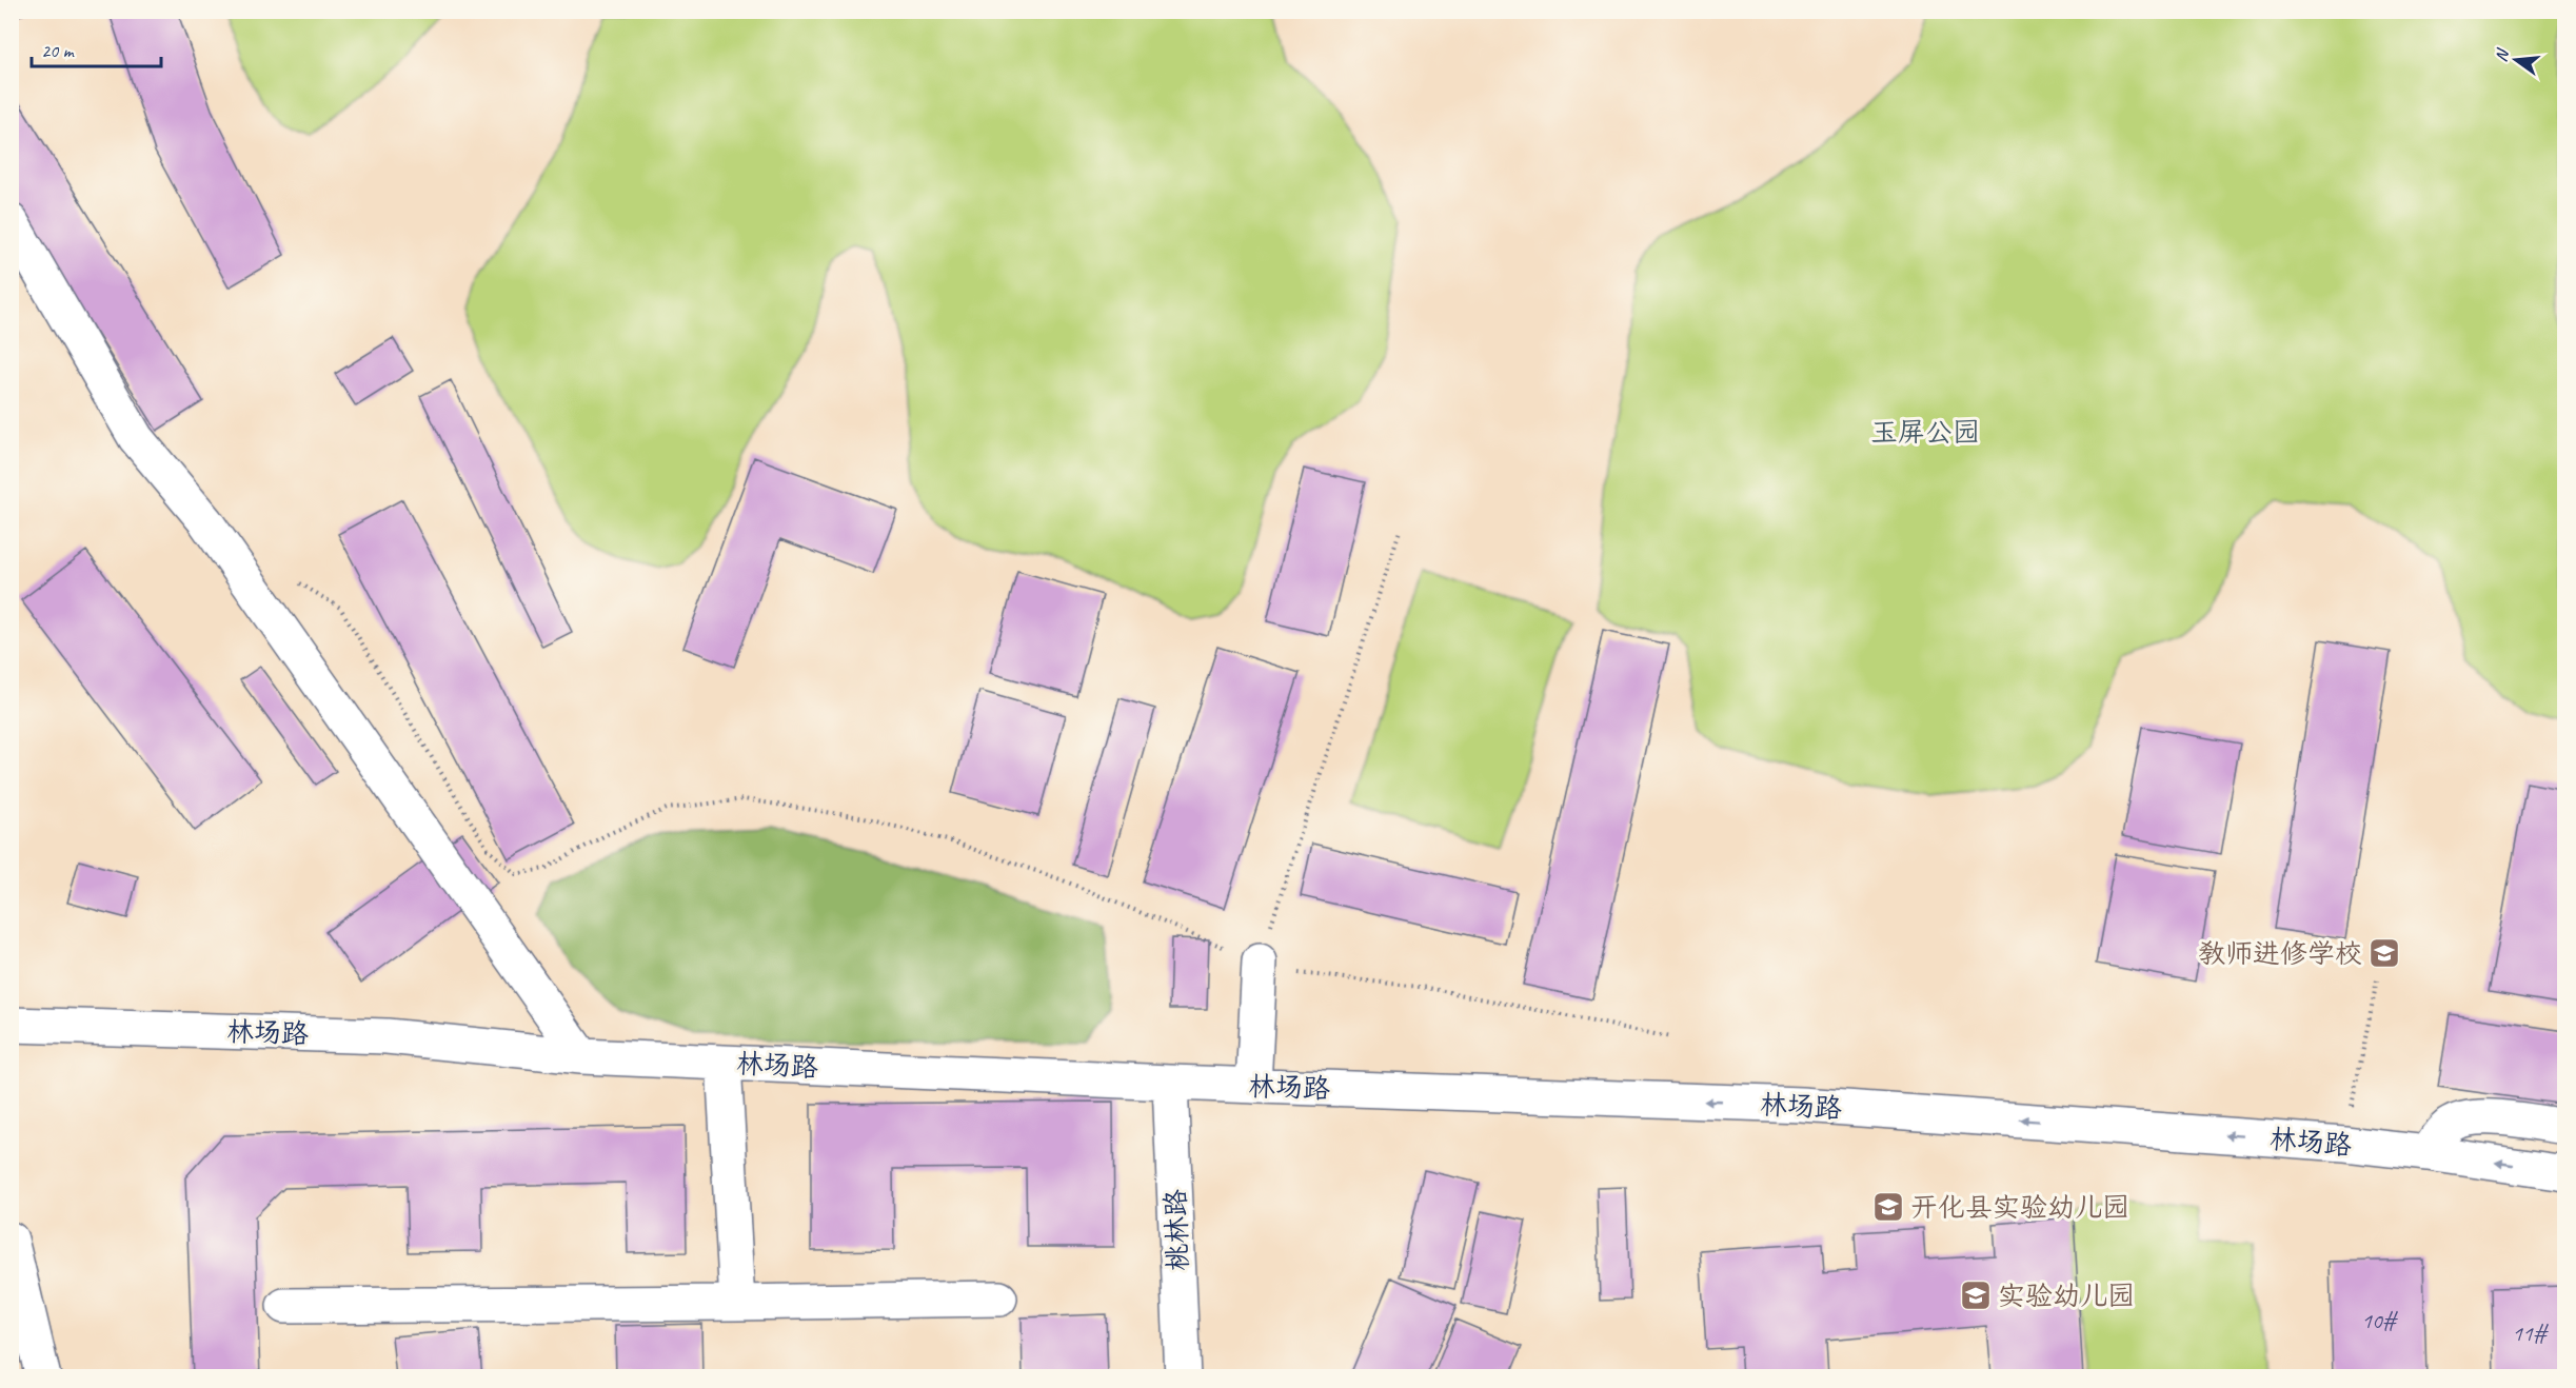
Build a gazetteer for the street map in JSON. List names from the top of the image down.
{
  "streets": {
    "street": ["林场路", "桃林路"]
  },
  "crossings": [
    ["林场路", "桃林路"]
  ],
  "one_way": ["林场路"],
  "parks": ["玉屏公园"],
  "places": {
    "school or university": ["教师进修学校", "开化县实验幼儿园", "实验幼儿园"]
  },
  "house_numbers": ["10#", "11#"],
  "scale_bar": "20 m",
  "north": "left"
}
